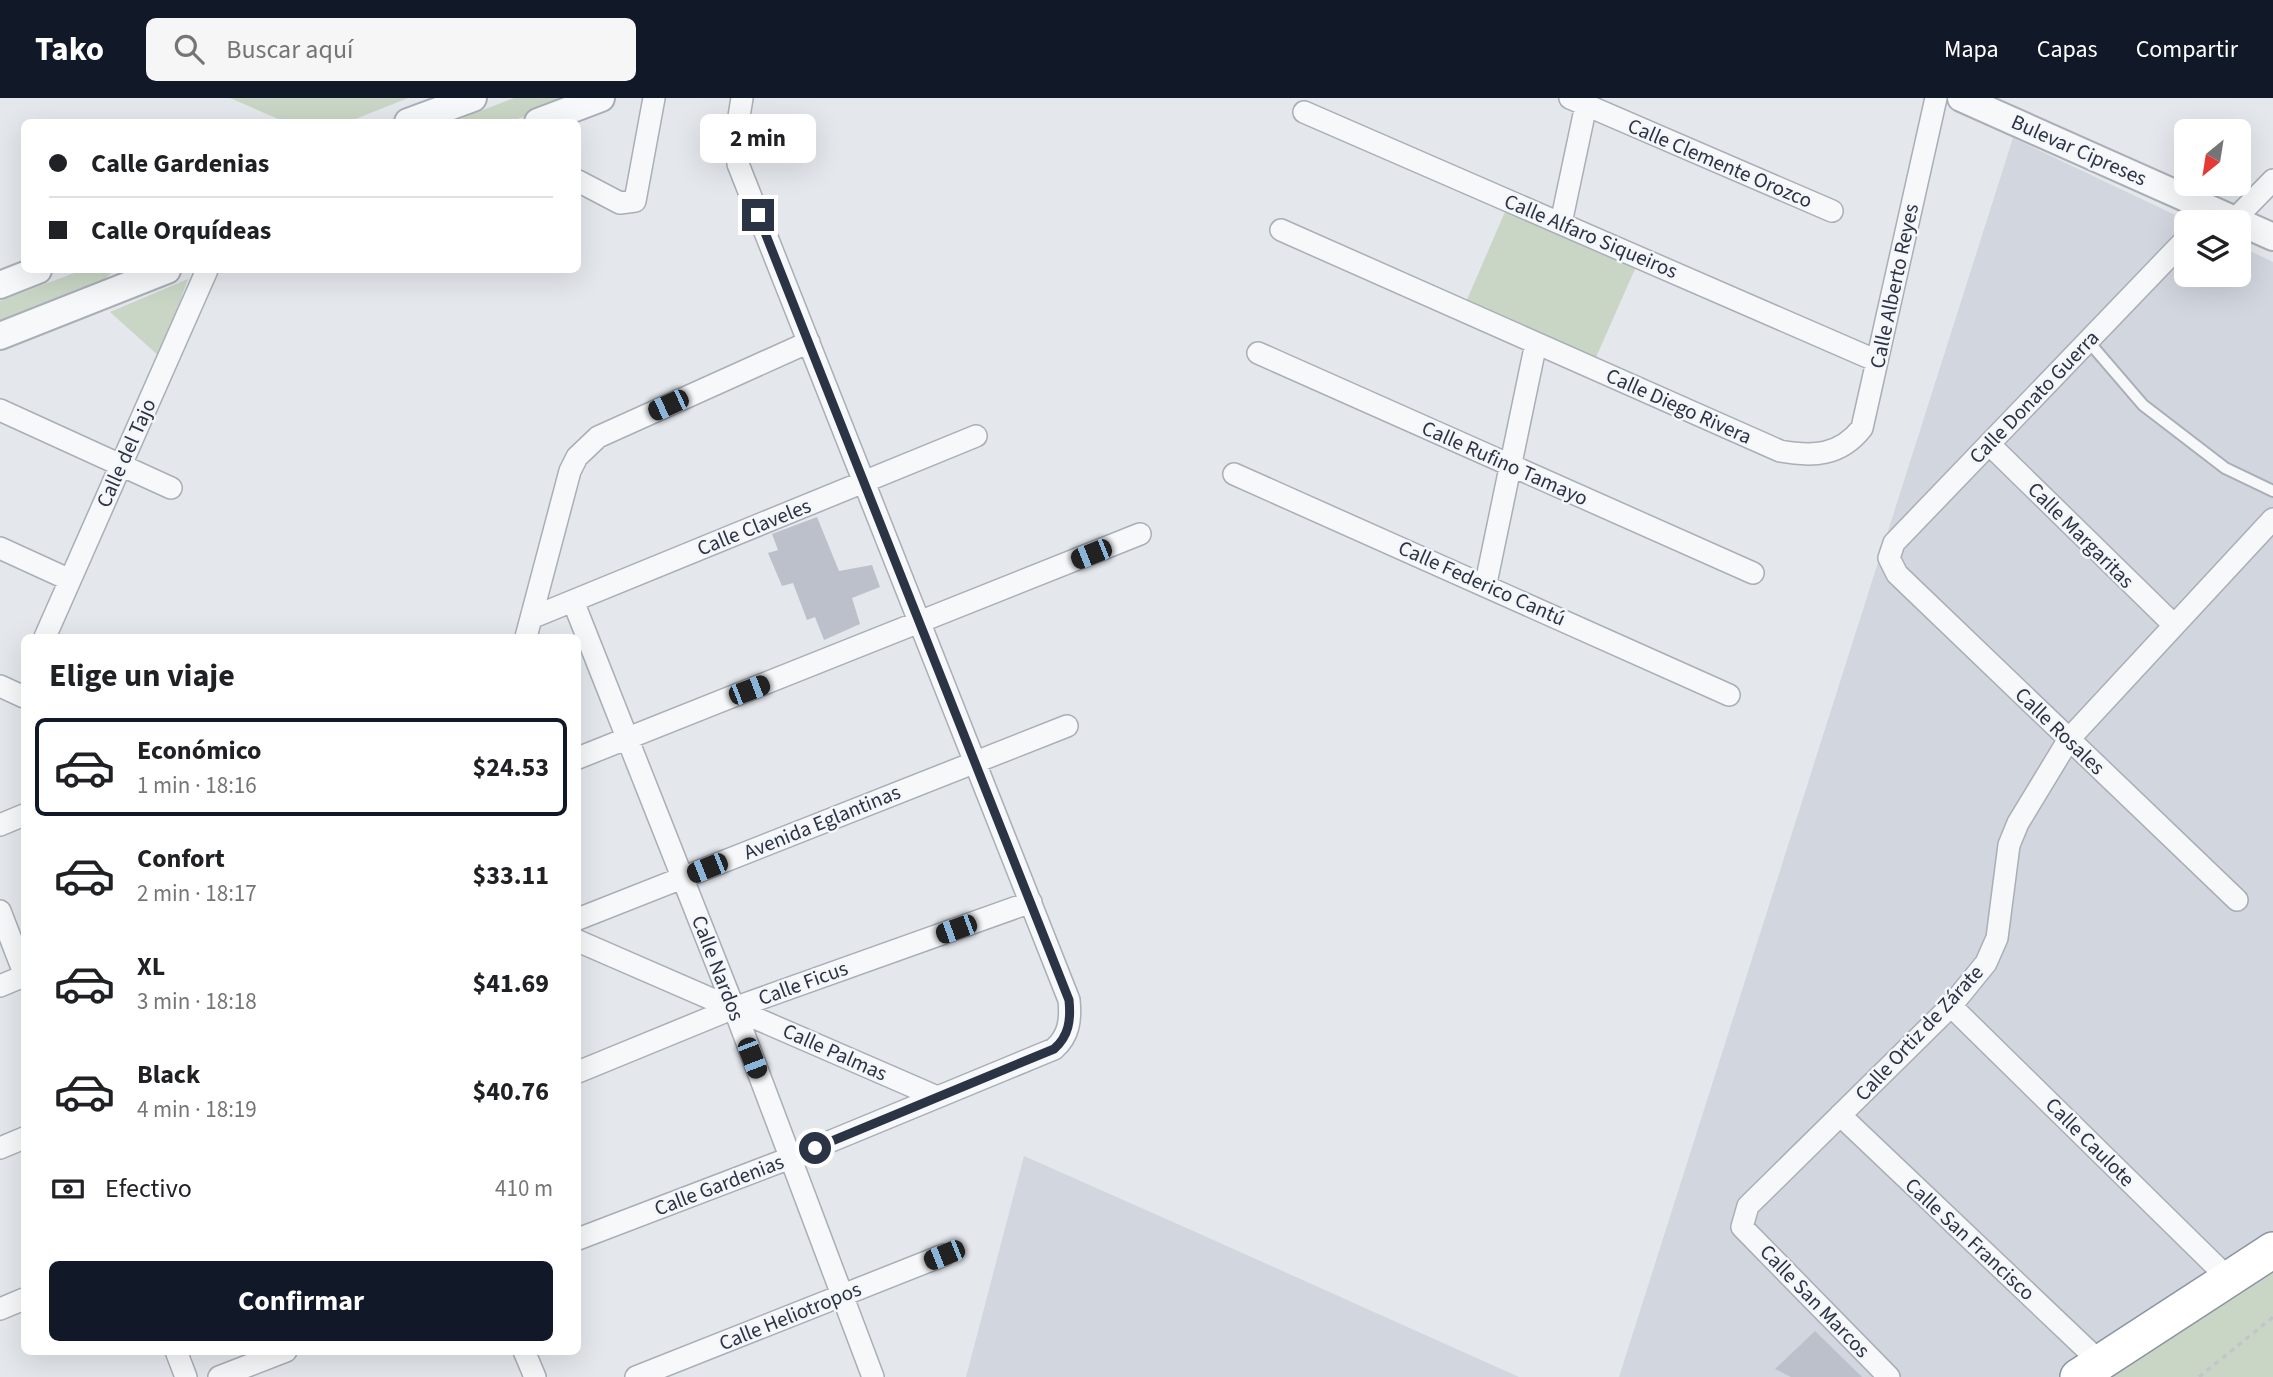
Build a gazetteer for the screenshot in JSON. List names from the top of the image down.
{
  "streets": {
    "street": [
      "Bulevar Cipreses",
      "Calle Clemente Orozco",
      "Calle Alfaro Siqueiros",
      "Calle Alberto Reyes",
      "Calle Donato Guerra",
      "Calle Diego Rivera",
      "Calle del Tajo",
      "Calle Rufino Tamayo",
      "Calle Claveles",
      "Calle Margaritas",
      "Calle Federico Cantú",
      "Calle Rosales",
      "Avenida Eglantinas",
      "Calle Nardos",
      "Calle Ficus",
      "Calle Ortiz de Zárate",
      "Calle Palmas",
      "Calle Caulote",
      "Calle Gardenias",
      "Calle San Francisco",
      "Calle San Marcos",
      "Calle Heliotropos"
    ]
  },
  "crossings": [
    ["Calle Alfaro Siqueiros", "Calle Alberto Reyes"],
    ["Calle Alberto Reyes", "Calle Diego Rivera"],
    ["Calle Donato Guerra", "Calle Margaritas"],
    ["Calle Donato Guerra", "Calle Rosales"],
    ["Calle Claveles", "Calle Nardos"],
    ["Calle Margaritas", "Calle Ortiz de Zárate"],
    ["Calle Rosales", "Calle Ortiz de Zárate"],
    ["Avenida Eglantinas", "Calle Nardos"],
    ["Calle Nardos", "Calle Ficus"],
    ["Calle Nardos", "Calle Palmas"],
    ["Calle Nardos", "Calle Gardenias"],
    ["Calle Nardos", "Calle Heliotropos"],
    ["Calle Ficus", "Calle Palmas"],
    ["Calle Ficus", "Calle Gardenias"],
    ["Calle Ortiz de Zárate", "Calle Caulote"],
    ["Calle Ortiz de Zárate", "Calle San Francisco"],
    ["Calle Ortiz de Zárate", "Calle San Marcos"],
    ["Calle Palmas", "Calle Gardenias"]
  ],
  "north": "bottom left",
  "page": {
    "header": "Tako",
    "search": "Buscar aquí",
    "nav": ["Mapa", "Capas", "Compartir"],
    "bubble": "2 min",
    "banner": ["Calle Gardenias", "Calle Orquídeas"],
    "heading": "Elige un viaje",
    "list": [
      {
        "name": "Económico",
        "note": "1 min · 18:16",
        "value": "$24.53"
      },
      {
        "name": "Confort",
        "note": "2 min · 18:17",
        "value": "$33.11"
      },
      {
        "name": "XL",
        "note": "3 min · 18:18",
        "value": "$41.69"
      },
      {
        "name": "Black",
        "note": "4 min · 18:19",
        "value": "$40.76"
      }
    ],
    "pay": ["Efectivo", "410 m"],
    "buttons": "Confirmar"
  }
}
